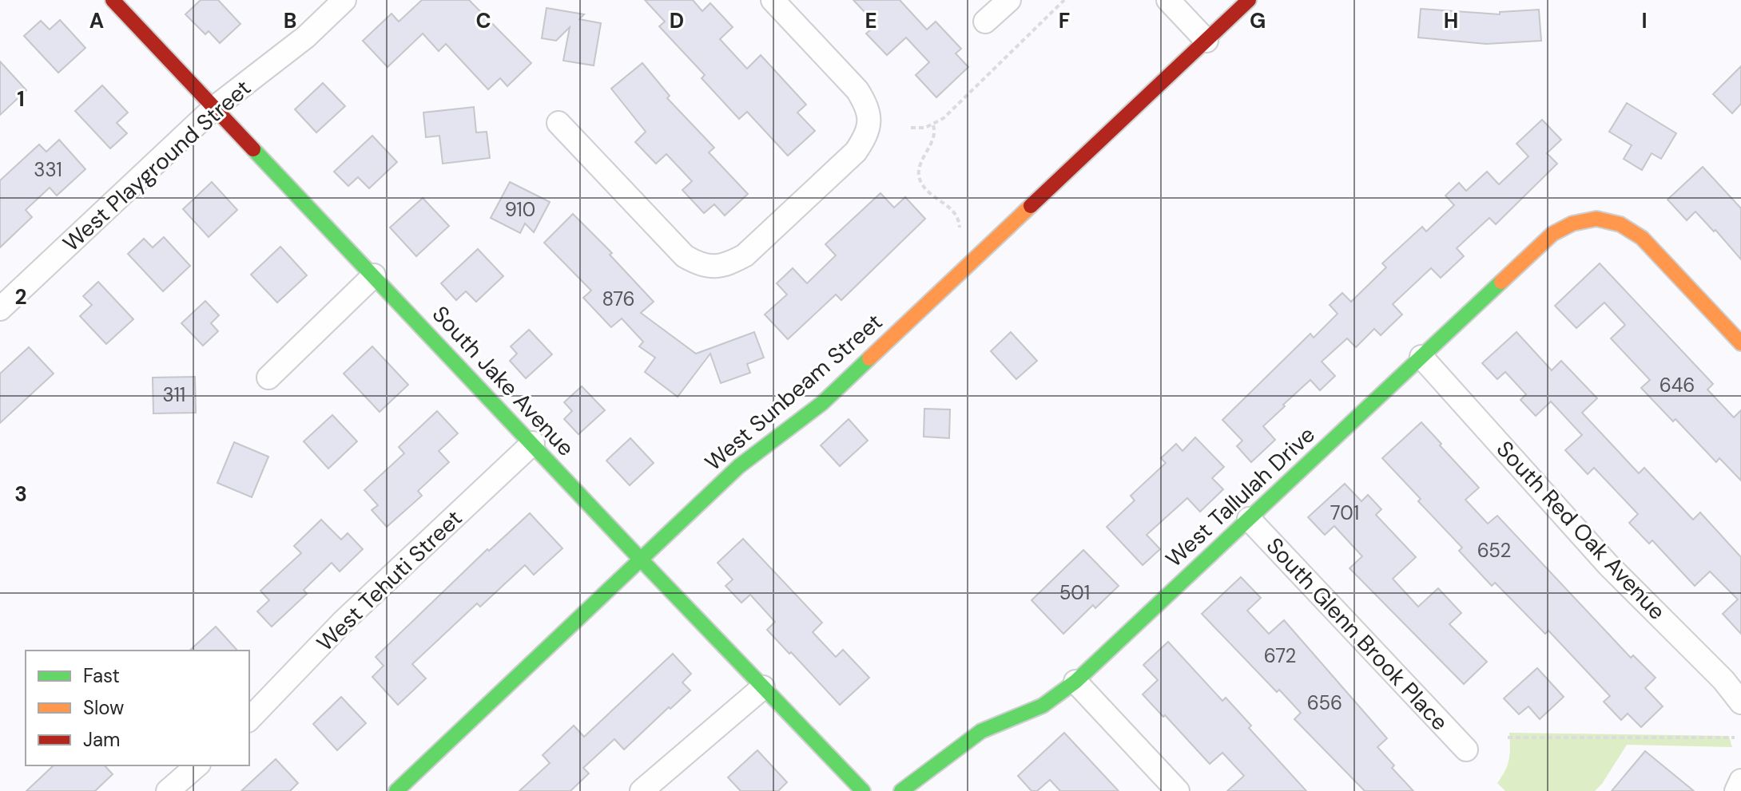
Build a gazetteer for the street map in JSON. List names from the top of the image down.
{
  "streets": {
    "street": [
      "West Playground Street",
      "South Jake Avenue",
      "West Sunbeam Street",
      "West Tallulah Drive",
      "South Red Oak Avenue",
      "West Tehuti Street",
      "South Glenn Brook Place"
    ]
  },
  "crossings": [
    ["West Playground Street", "South Jake Avenue"],
    ["South Jake Avenue", "West Sunbeam Street"],
    ["South Jake Avenue", "West Tehuti Street"],
    ["West Tallulah Drive", "South Red Oak Avenue"],
    ["West Tallulah Drive", "South Glenn Brook Place"]
  ],
  "house_numbers": [
    "331",
    "910",
    "876",
    "646",
    "311",
    "701",
    "652",
    "501",
    "672",
    "656"
  ],
  "legend": ["Fast", "Slow", "Jam"],
  "grid": {
    "columns": [
      "A",
      "B",
      "C",
      "D",
      "E",
      "F",
      "G",
      "H",
      "I"
    ],
    "rows": ["1", "2", "3"]
  }
}
